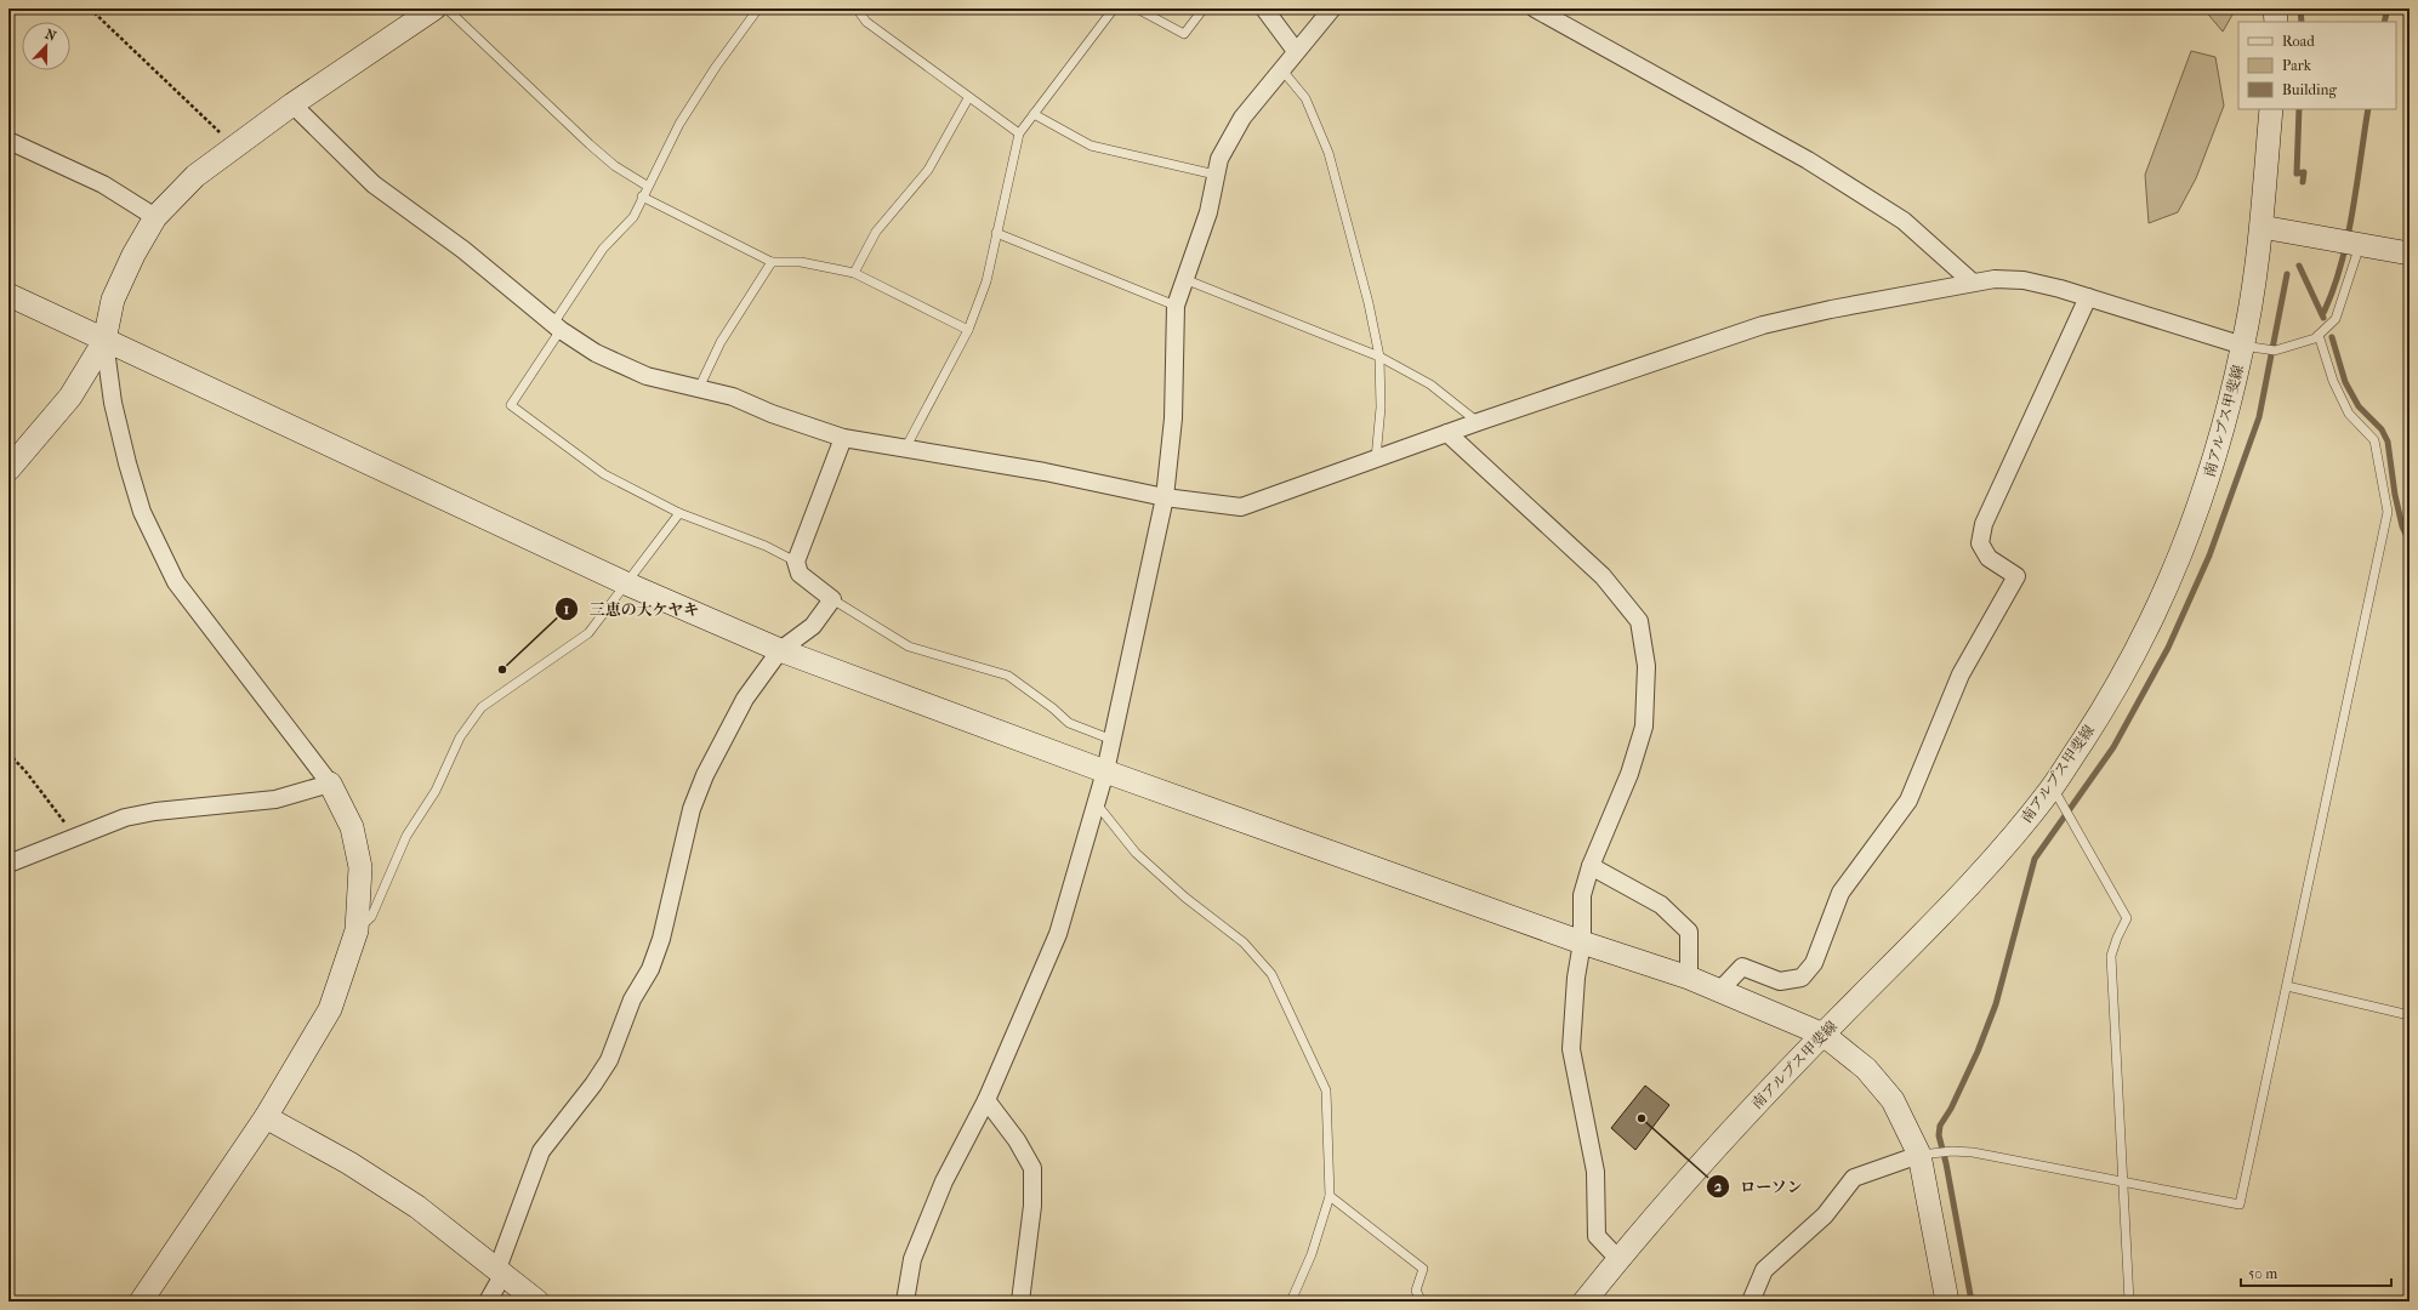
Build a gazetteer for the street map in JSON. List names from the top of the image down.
{
  "streets": {
    "street": ["南アルプス甲斐線"]
  },
  "places": ["三恵の大ケヤキ", "ローソン"],
  "legend": ["Road", "Park", "Building"],
  "scale_bar": "50 m",
  "north": "top"
}
